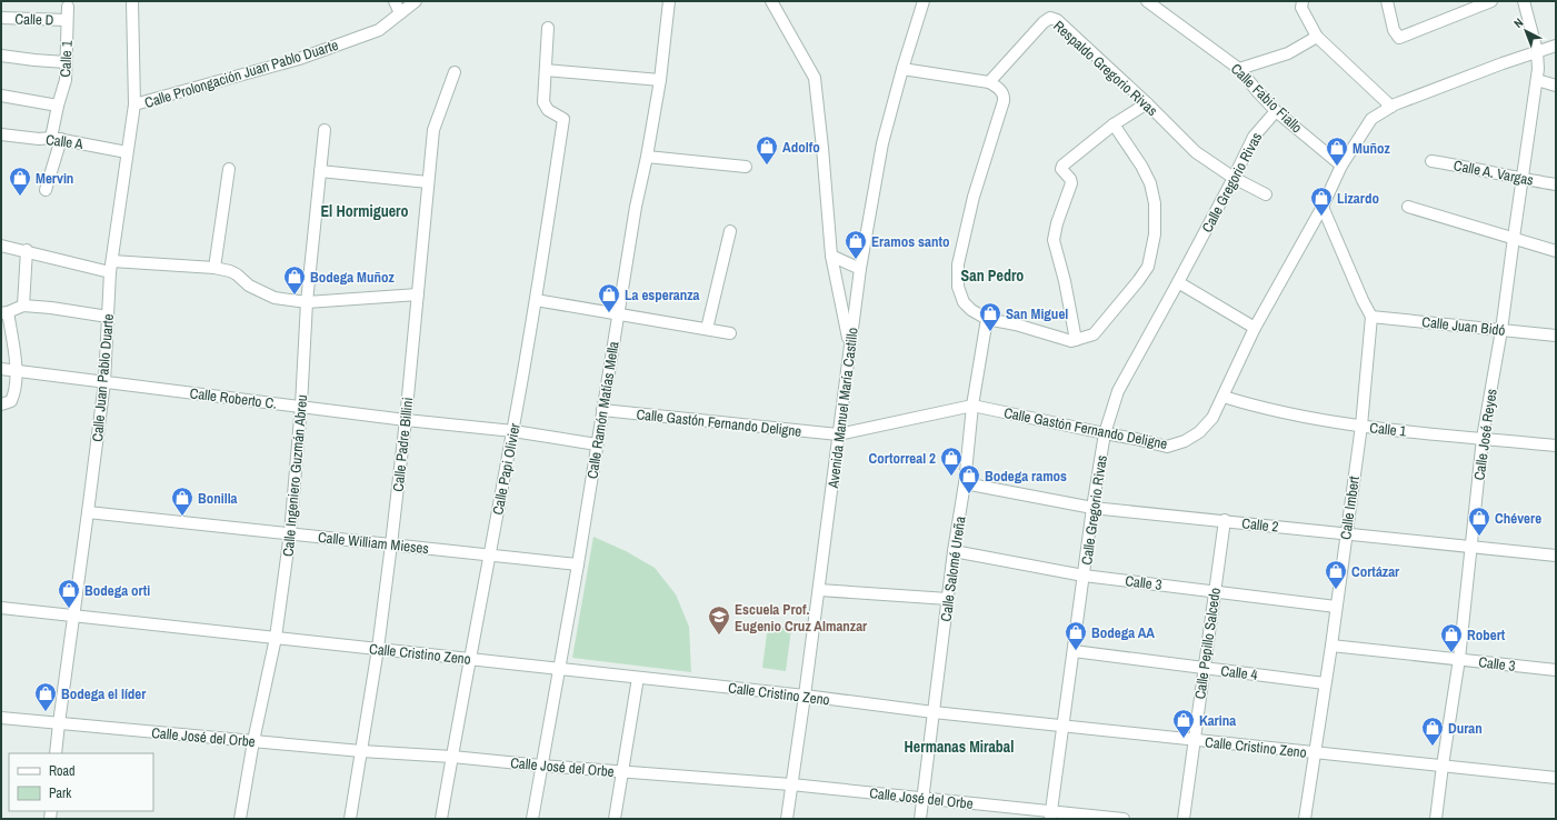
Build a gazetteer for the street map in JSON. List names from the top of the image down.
{
  "streets": {
    "street": [
      "Calle D",
      "Calle 1",
      "Respaldo Gregorio Rivas",
      "Calle Prolongación Juan Pablo Duarte",
      "Calle Fabio Fiallo",
      "Calle A",
      "Calle A. Vargas",
      "Calle Gregorio Rivas",
      "Calle Juan Bidó",
      "Calle Juan Pablo Duarte",
      "Calle Roberto C.",
      "Avenida Manuel María Castillo",
      "Calle Ramón Matías Mella",
      "Calle Gastón Fernando Deligne",
      "Calle José Reyes",
      "Calle Padre Billini",
      "Calle Papi Olivier",
      "Calle Ingeniero Guzmán Abreu",
      "Calle Imbert",
      "Calle 2",
      "Calle William Mieses",
      "Calle Salomé Ureña",
      "Calle 3",
      "Calle Pepillo Salcedo",
      "Calle Cristino Zeno",
      "Calle 4",
      "Calle José del Orbe"
    ]
  },
  "crossings": [
    ["Calle D", "Calle 1"],
    ["Calle 1", "Calle A"],
    ["Calle 1", "Calle Gastón Fernando Deligne"],
    ["Calle 1", "Calle José Reyes"],
    ["Calle 1", "Calle Imbert"],
    ["Respaldo Gregorio Rivas", "Calle Gregorio Rivas"],
    ["Calle Prolongación Juan Pablo Duarte", "Calle Juan Pablo Duarte"],
    ["Calle Fabio Fiallo", "Calle Gregorio Rivas"],
    ["Calle Fabio Fiallo", "Calle Gastón Fernando Deligne"],
    ["Calle A", "Calle Juan Pablo Duarte"],
    ["Calle A. Vargas", "Calle José Reyes"],
    ["Calle Gregorio Rivas", "Calle Gastón Fernando Deligne"],
    ["Calle Gregorio Rivas", "Calle 2"],
    ["Calle Gregorio Rivas", "Calle 3"],
    ["Calle Gregorio Rivas", "Calle Cristino Zeno"],
    ["Calle Gregorio Rivas", "Calle 4"],
    ["Calle Gregorio Rivas", "Calle José del Orbe"],
    ["Calle Juan Bidó", "Calle José Reyes"],
    ["Calle Juan Bidó", "Calle Imbert"],
    ["Calle Juan Pablo Duarte", "Calle Roberto C."],
    ["Calle Juan Pablo Duarte", "Calle William Mieses"],
    ["Calle Juan Pablo Duarte", "Calle Cristino Zeno"],
    ["Calle Juan Pablo Duarte", "Calle José del Orbe"],
    ["Calle Roberto C.", "Calle Ramón Matías Mella"],
    ["Calle Roberto C.", "Calle Padre Billini"],
    ["Calle Roberto C.", "Calle Papi Olivier"],
    ["Calle Roberto C.", "Calle Ingeniero Guzmán Abreu"],
    ["Avenida Manuel María Castillo", "Calle Gastón Fernando Deligne"],
    ["Avenida Manuel María Castillo", "Calle Cristino Zeno"],
    ["Avenida Manuel María Castillo", "Calle José del Orbe"],
    ["Calle Ramón Matías Mella", "Calle Gastón Fernando Deligne"],
    ["Calle Ramón Matías Mella", "Calle William Mieses"],
    ["Calle Ramón Matías Mella", "Calle Cristino Zeno"],
    ["Calle Ramón Matías Mella", "Calle José del Orbe"],
    ["Calle Gastón Fernando Deligne", "Calle José Reyes"],
    ["Calle Gastón Fernando Deligne", "Calle Salomé Ureña"],
    ["Calle José Reyes", "Calle 2"],
    ["Calle José Reyes", "Calle 3"],
    ["Calle José Reyes", "Calle Cristino Zeno"],
    ["Calle Padre Billini", "Calle William Mieses"],
    ["Calle Padre Billini", "Calle Cristino Zeno"],
    ["Calle Padre Billini", "Calle José del Orbe"],
    ["Calle Papi Olivier", "Calle William Mieses"],
    ["Calle Papi Olivier", "Calle Cristino Zeno"],
    ["Calle Papi Olivier", "Calle José del Orbe"],
    ["Calle Ingeniero Guzmán Abreu", "Calle William Mieses"],
    ["Calle Ingeniero Guzmán Abreu", "Calle Cristino Zeno"],
    ["Calle Ingeniero Guzmán Abreu", "Calle José del Orbe"],
    ["Calle Imbert", "Calle 2"],
    ["Calle Imbert", "Calle 3"],
    ["Calle Imbert", "Calle Cristino Zeno"],
    ["Calle Imbert", "Calle 4"],
    ["Calle 2", "Calle Salomé Ureña"],
    ["Calle 2", "Calle Pepillo Salcedo"],
    ["Calle Salomé Ureña", "Calle 3"],
    ["Calle Salomé Ureña", "Calle Cristino Zeno"],
    ["Calle Salomé Ureña", "Calle José del Orbe"],
    ["Calle 3", "Calle Pepillo Salcedo"],
    ["Calle Pepillo Salcedo", "Calle Cristino Zeno"],
    ["Calle Pepillo Salcedo", "Calle 4"]
  ],
  "districts": ["El Hormiguero", "San Pedro", "Hermanas Mirabal"],
  "places": {
    "shop": [
      "Adolfo",
      "Muñoz",
      "Mervin",
      "Lizardo",
      "Eramos santo",
      "Bodega Muñoz",
      "La esperanza",
      "San Miguel",
      "Cortorreal 2",
      "Bodega ramos",
      "Bonilla",
      "Chévere",
      "Cortázar",
      "Bodega orti",
      "Bodega AA",
      "Robert",
      "Bodega el líder",
      "Karina",
      "Duran"
    ],
    "school or university": ["Escuela Prof. Eugenio Cruz Almanzar"]
  },
  "legend": ["Road", "Park"],
  "north": "top left"
}
